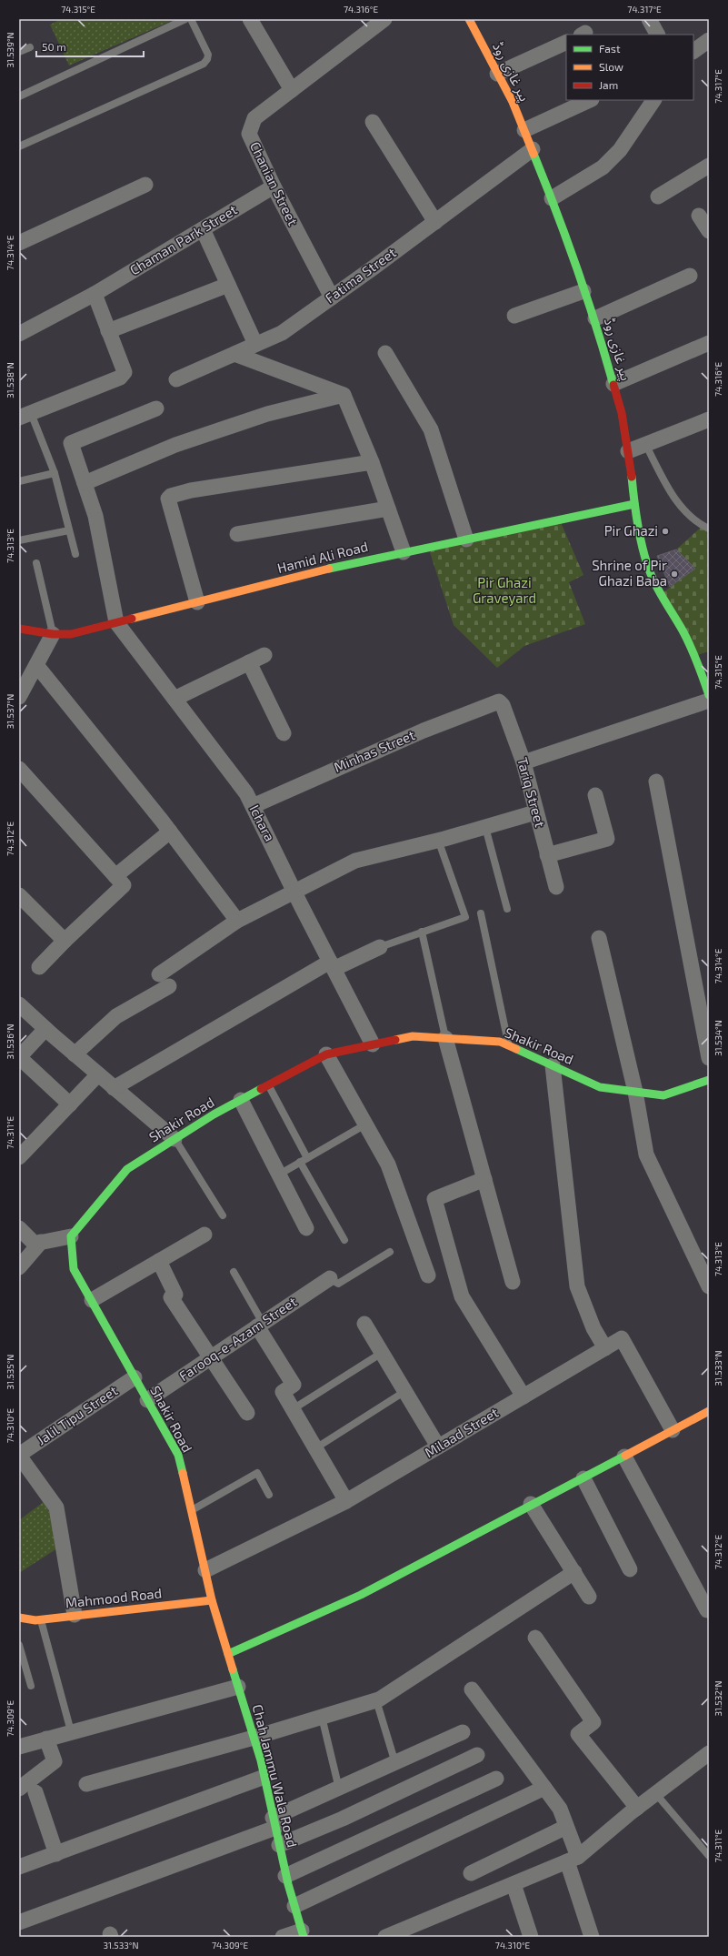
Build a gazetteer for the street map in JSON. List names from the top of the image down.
{
  "streets": {
    "street": [
      "پیر غازی روڈ",
      "Chanian Street",
      "Chaman Park Street",
      "Fatima Street",
      "Hamid Ali Road",
      "Minhas Street",
      "Tariq Street",
      "Ichara",
      "Shakir Road",
      "Farooq-e-Azam Street",
      "Jalil Tipu Street",
      "Milaad Street",
      "Mahmood Road",
      "Chah Jammu Wala Road"
    ]
  },
  "crossings": [
    ["پیر غازی روڈ", "Fatima Street"],
    ["پیر غازی روڈ", "Hamid Ali Road"],
    ["Chanian Street", "Chaman Park Street"],
    ["Chanian Street", "Fatima Street"],
    ["Hamid Ali Road", "Ichara"],
    ["Minhas Street", "Tariq Street"],
    ["Minhas Street", "Ichara"],
    ["Ichara", "Shakir Road"],
    ["Shakir Road", "Farooq-e-Azam Street"],
    ["Shakir Road", "Jalil Tipu Street"],
    ["Shakir Road", "Milaad Street"],
    ["Shakir Road", "Mahmood Road"],
    ["Shakir Road", "Chah Jammu Wala Road"],
    ["Mahmood Road", "Chah Jammu Wala Road"]
  ],
  "parks": ["Pir Ghazi Graveyard"],
  "places": ["Pir Ghazi", "Shrine of Pir Ghazi Baba"],
  "legend": ["Fast", "Slow", "Jam"],
  "scale_bar": "50 m",
  "coordinates": [
    "74.315°E",
    "74.316°E",
    "74.317°E",
    "31.539°N",
    "74.314°E",
    "31.538°N",
    "74.313°E",
    "31.537°N",
    "74.312°E",
    "31.534°N",
    "31.536°N",
    "74.311°E",
    "31.533°N",
    "31.535°N",
    "74.310°E",
    "31.532°N",
    "74.309°E"
  ]
}
